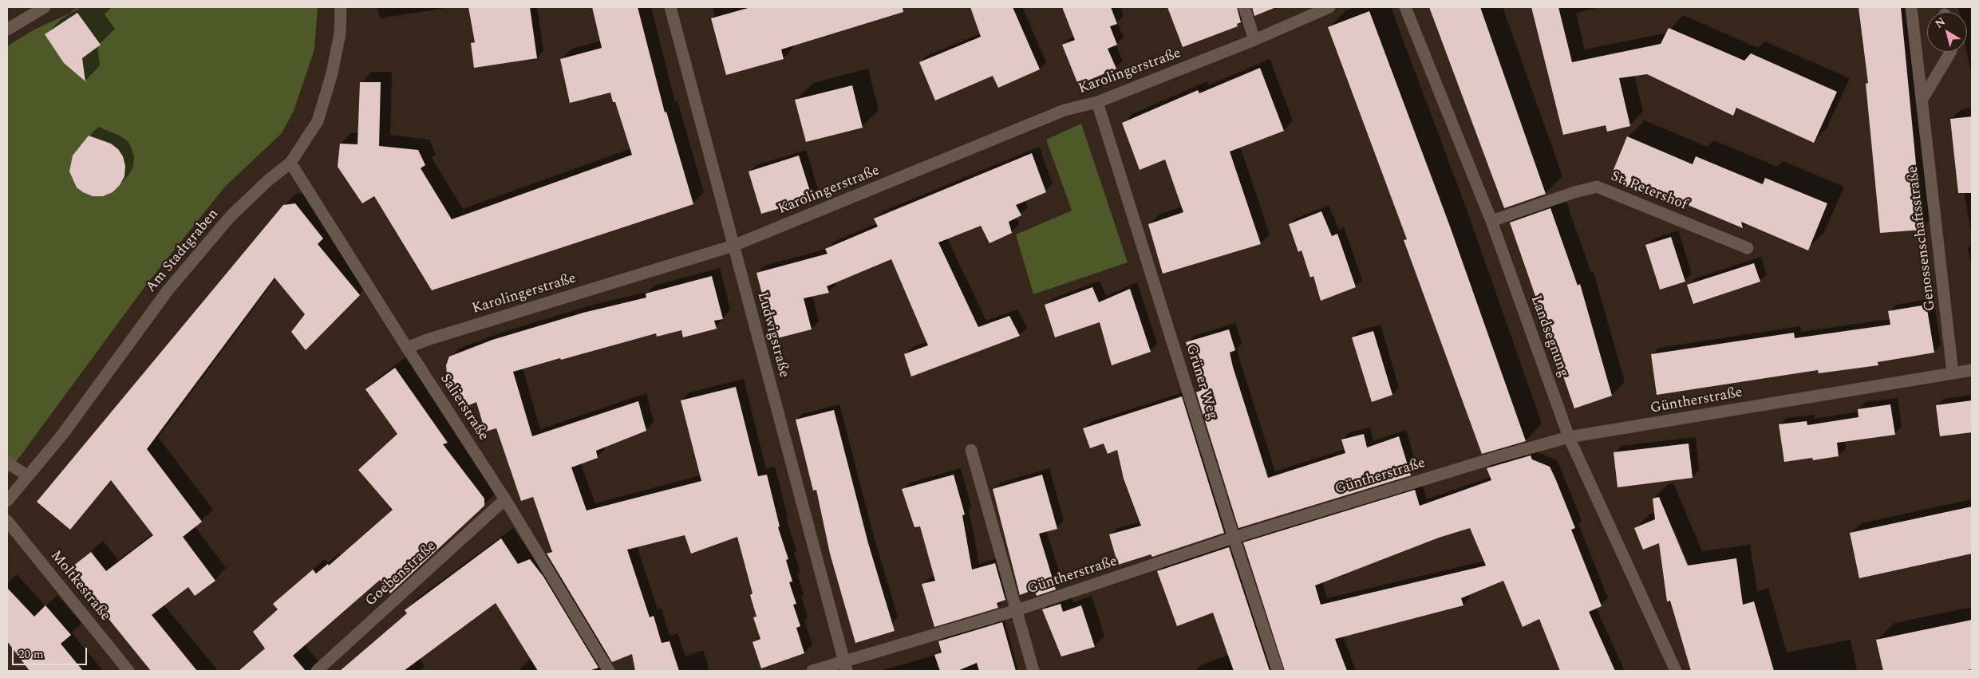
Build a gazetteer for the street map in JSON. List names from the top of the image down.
{
  "streets": {
    "street": [
      "Karolingerstraße",
      "St. Petershof",
      "Genossenschaftsstraße",
      "Am Stadtgraben",
      "Ludwigstraße",
      "Landsegnung",
      "Grüner Weg",
      "Güntherstraße",
      "Salierstraße",
      "Goebenstraße",
      "Moltkestraße"
    ]
  },
  "crossings": [
    ["Karolingerstraße", "Ludwigstraße"],
    ["Karolingerstraße", "Grüner Weg"],
    ["Karolingerstraße", "Salierstraße"],
    ["St. Petershof", "Landsegnung"],
    ["Genossenschaftsstraße", "Güntherstraße"],
    ["Am Stadtgraben", "Salierstraße"],
    ["Ludwigstraße", "Güntherstraße"],
    ["Landsegnung", "Güntherstraße"],
    ["Grüner Weg", "Güntherstraße"],
    ["Salierstraße", "Goebenstraße"]
  ],
  "scale_bar": "20 m",
  "north": "top left"
}
